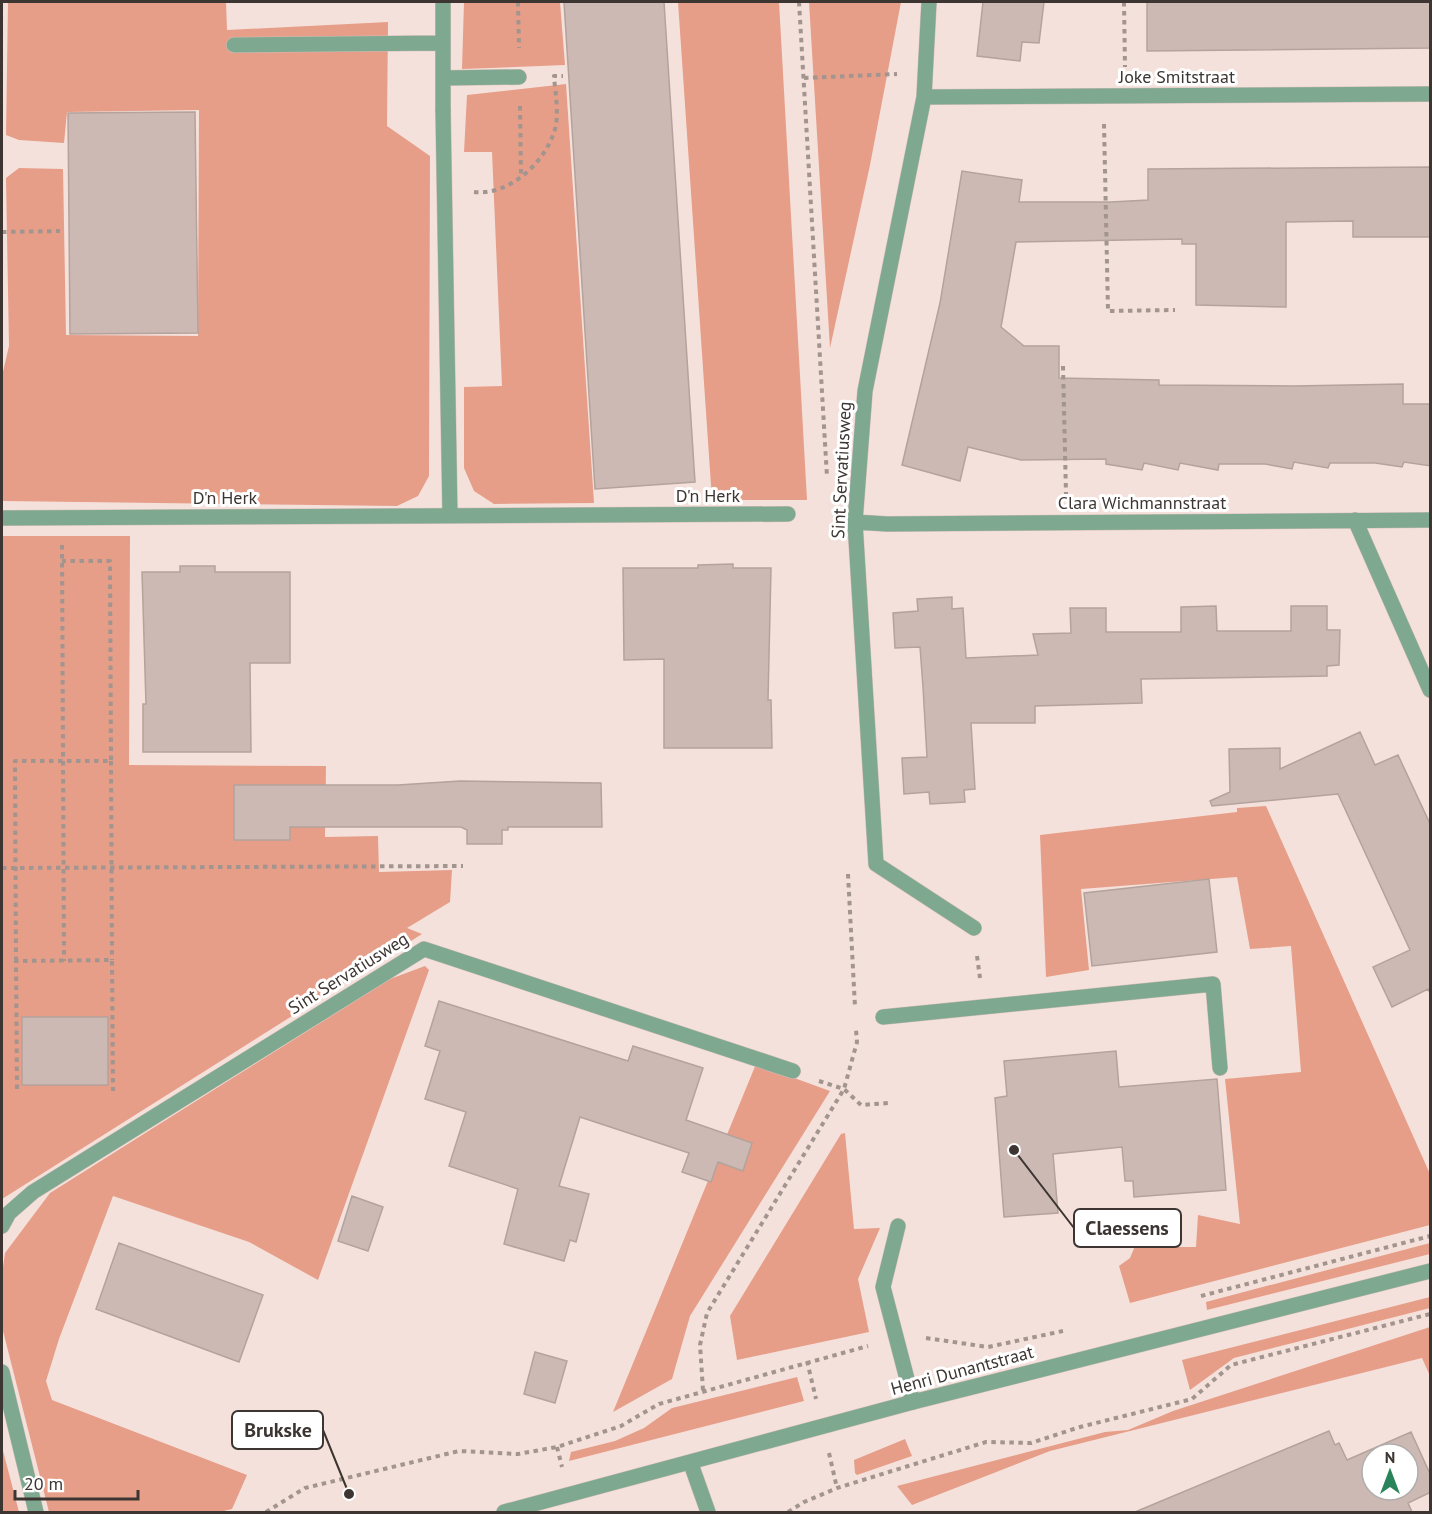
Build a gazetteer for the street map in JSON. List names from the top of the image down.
{
  "streets": {
    "street": [
      "Joke Smitstraat",
      "Sint Servatiusweg",
      "D'n Herk",
      "Clara Wichmannstraat",
      "Henri Dunantstraat"
    ]
  },
  "crossings": [
    ["Joke Smitstraat", "Sint Servatiusweg"],
    ["Sint Servatiusweg", "Clara Wichmannstraat"]
  ],
  "places": ["Claessens", "Brukske"],
  "scale_bar": "20 m",
  "north": "top"
}
